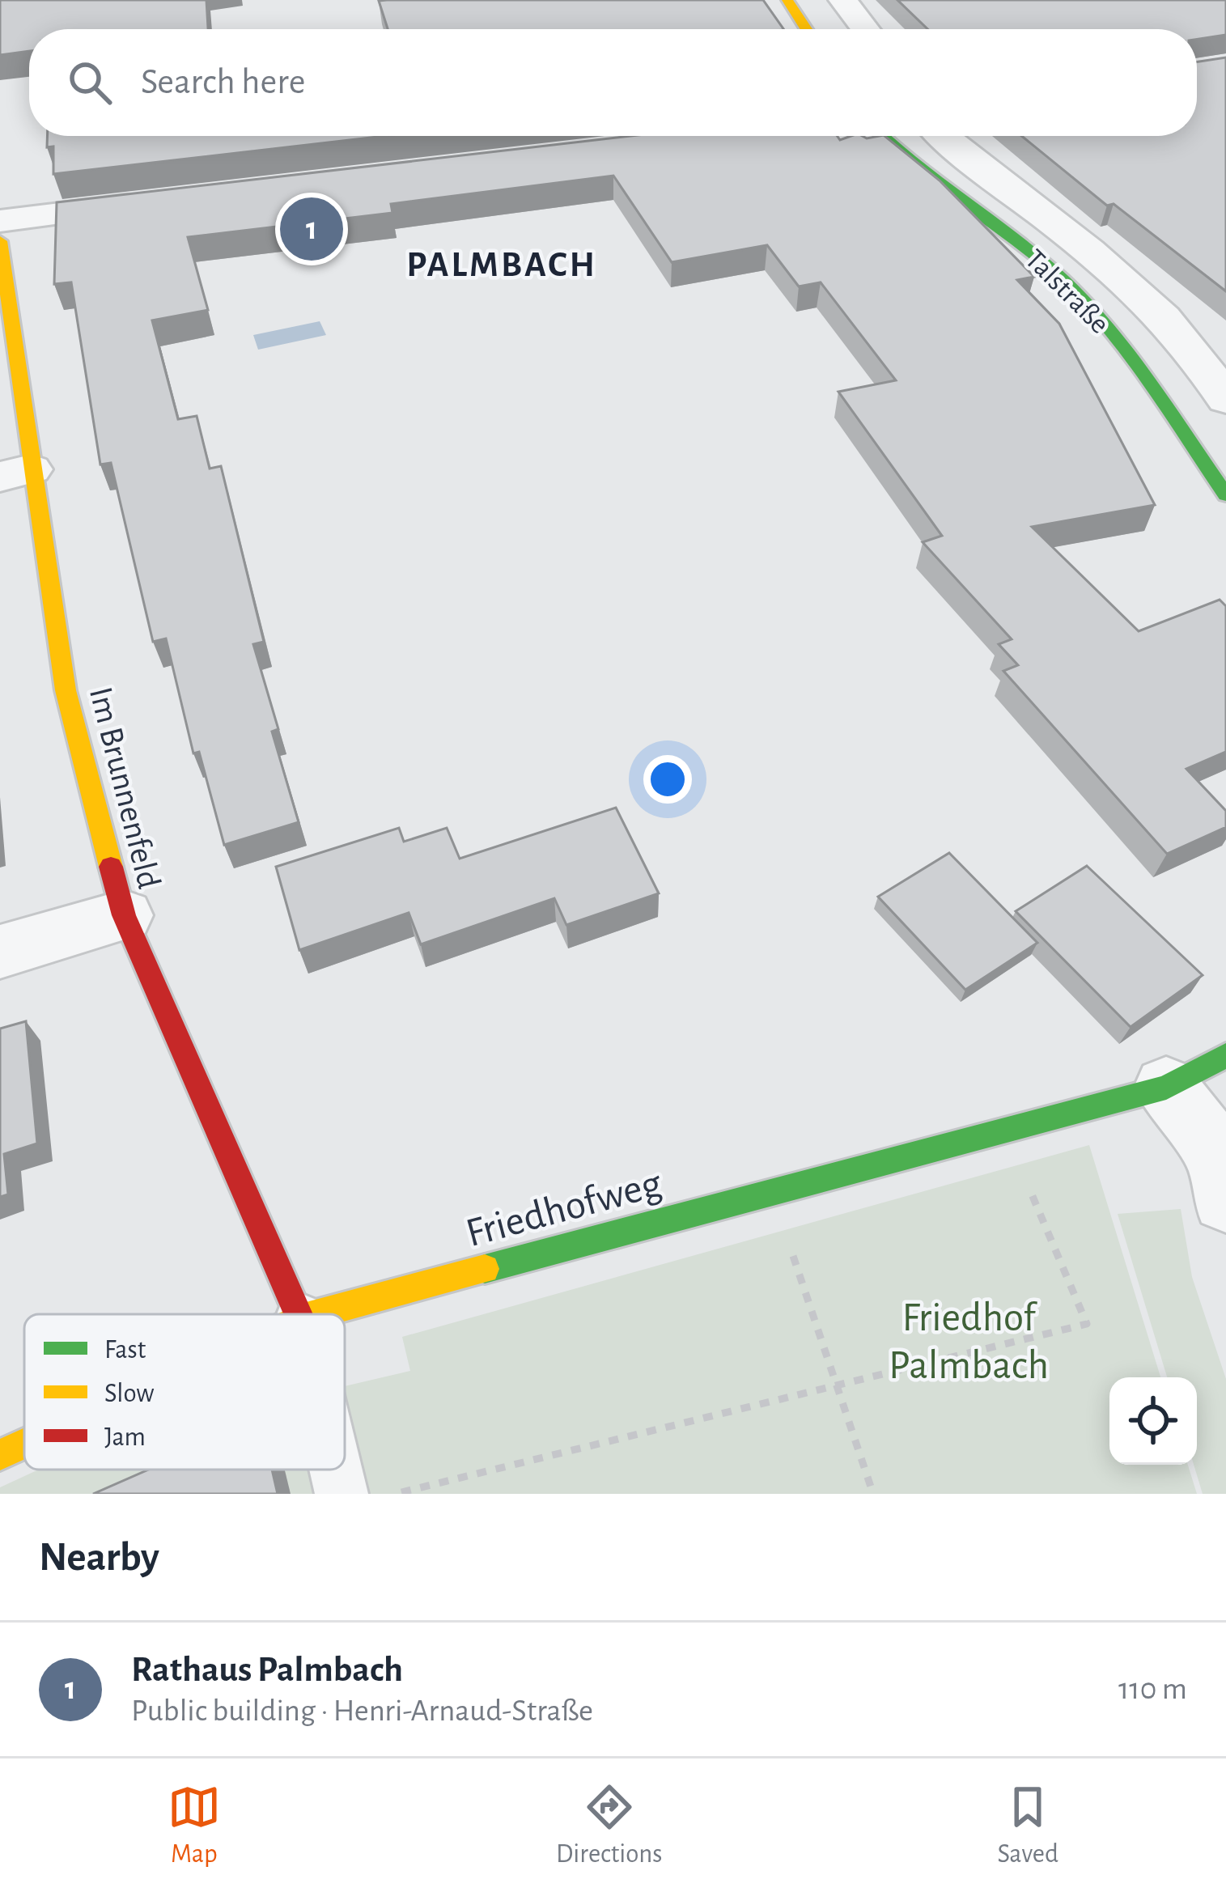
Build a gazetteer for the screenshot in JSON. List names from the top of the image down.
{
  "streets": {
    "street": ["Talstraße", "Im Brunnenfeld", "Friedhofweg"]
  },
  "districts": ["PALMBACH"],
  "parks": ["Friedhof Palmbach"],
  "legend": ["Fast", "Slow", "Jam"],
  "page": {
    "search": "Search here",
    "pins": "1",
    "heading": "Nearby",
    "list": [
      {
        "mark": "1",
        "name": "Rathaus Palmbach",
        "note": "Public building · Henri-Arnaud-Straße",
        "value": "110 m"
      }
    ],
    "nav": ["Map", "Directions", "Saved"]
  }
}
